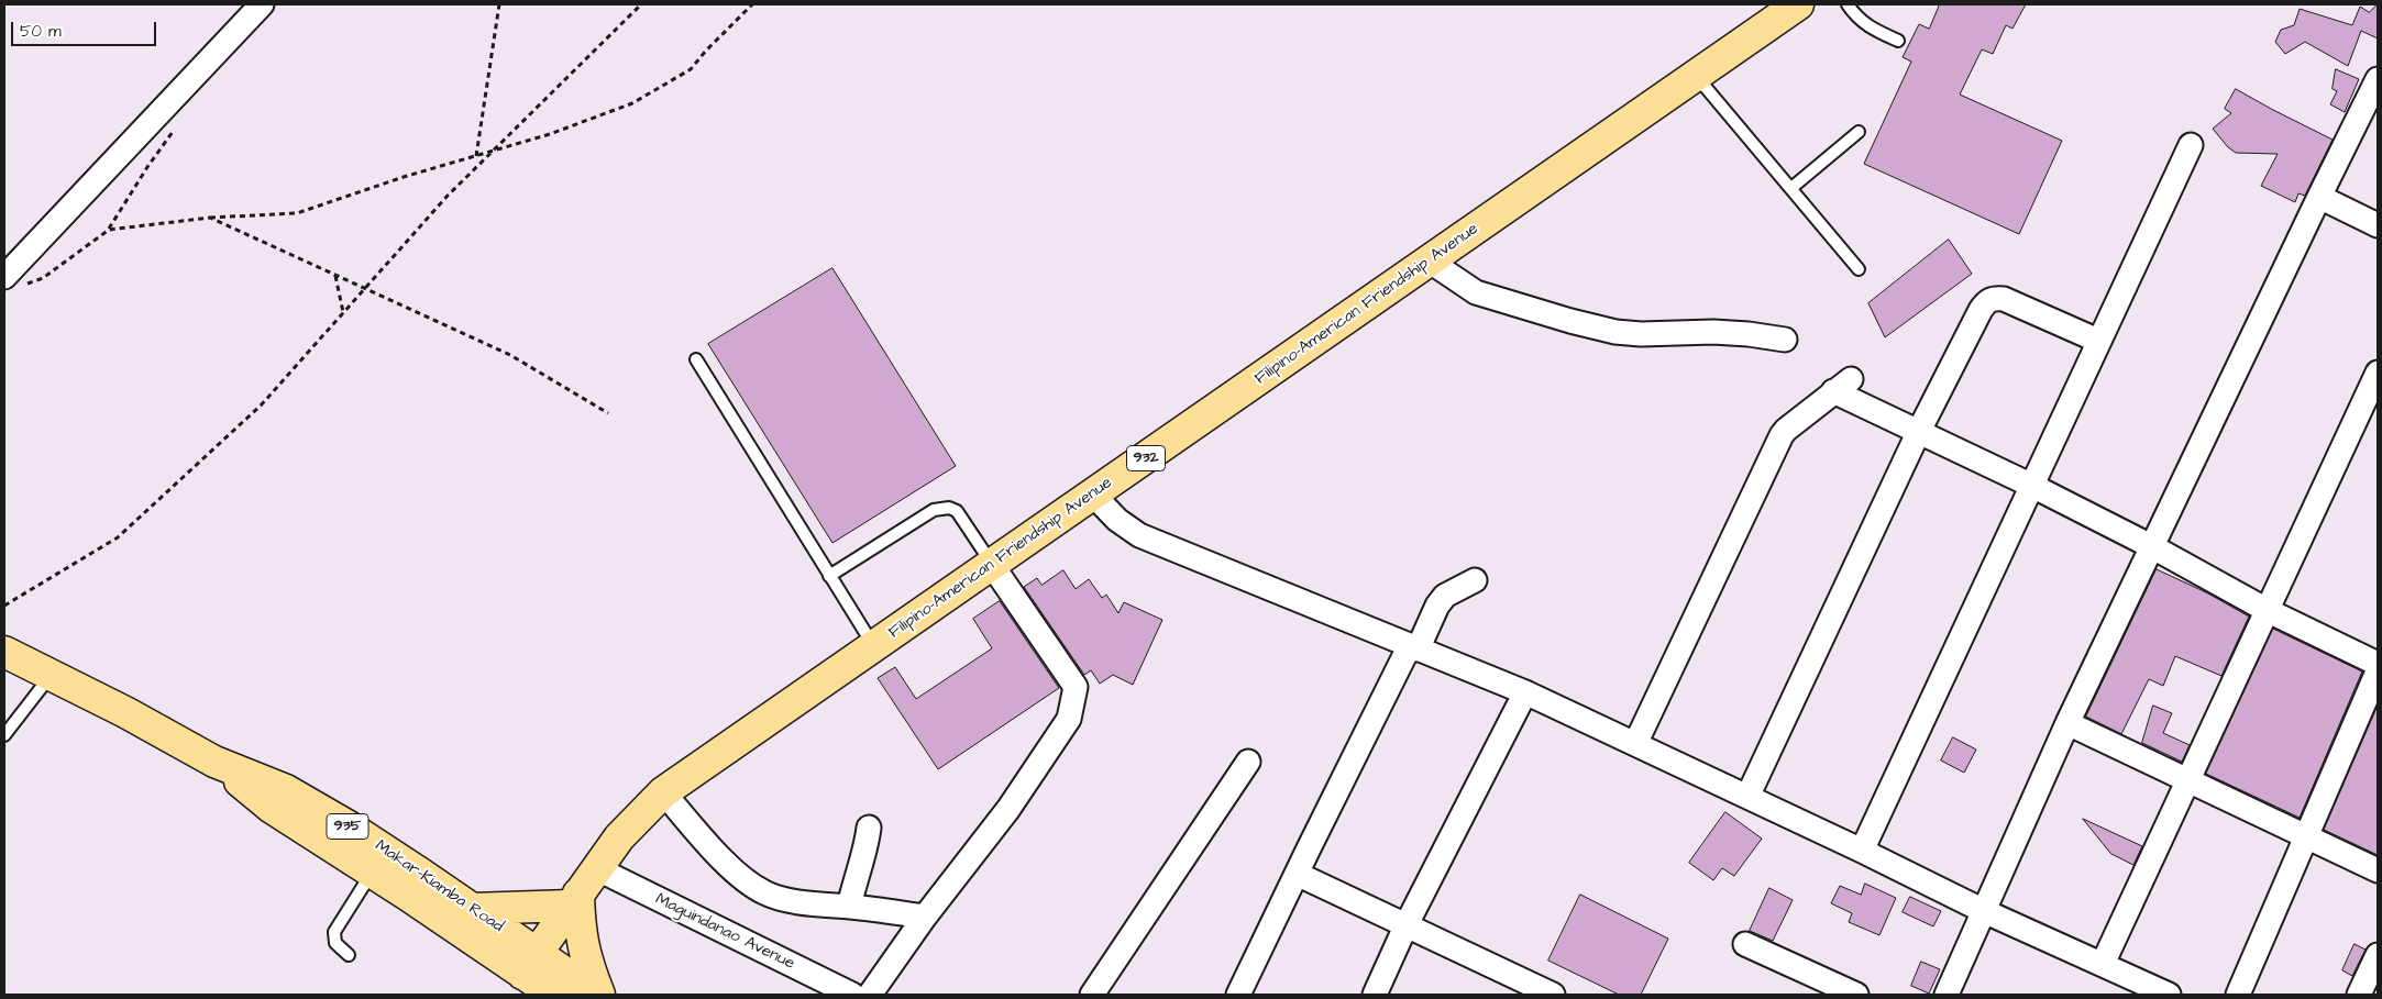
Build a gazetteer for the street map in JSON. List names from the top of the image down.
{
  "streets": {
    "main road": [
      "Filipino-American Friendship Avenue",
      "932",
      "935",
      "Makar-Kiamba Road"
    ],
    "street": ["Maguindanao Avenue"]
  },
  "crossings": [
    ["Filipino-American Friendship Avenue", "Makar-Kiamba Road"],
    ["Filipino-American Friendship Avenue", "Maguindanao Avenue"]
  ],
  "scale_bar": "50 m"
}
